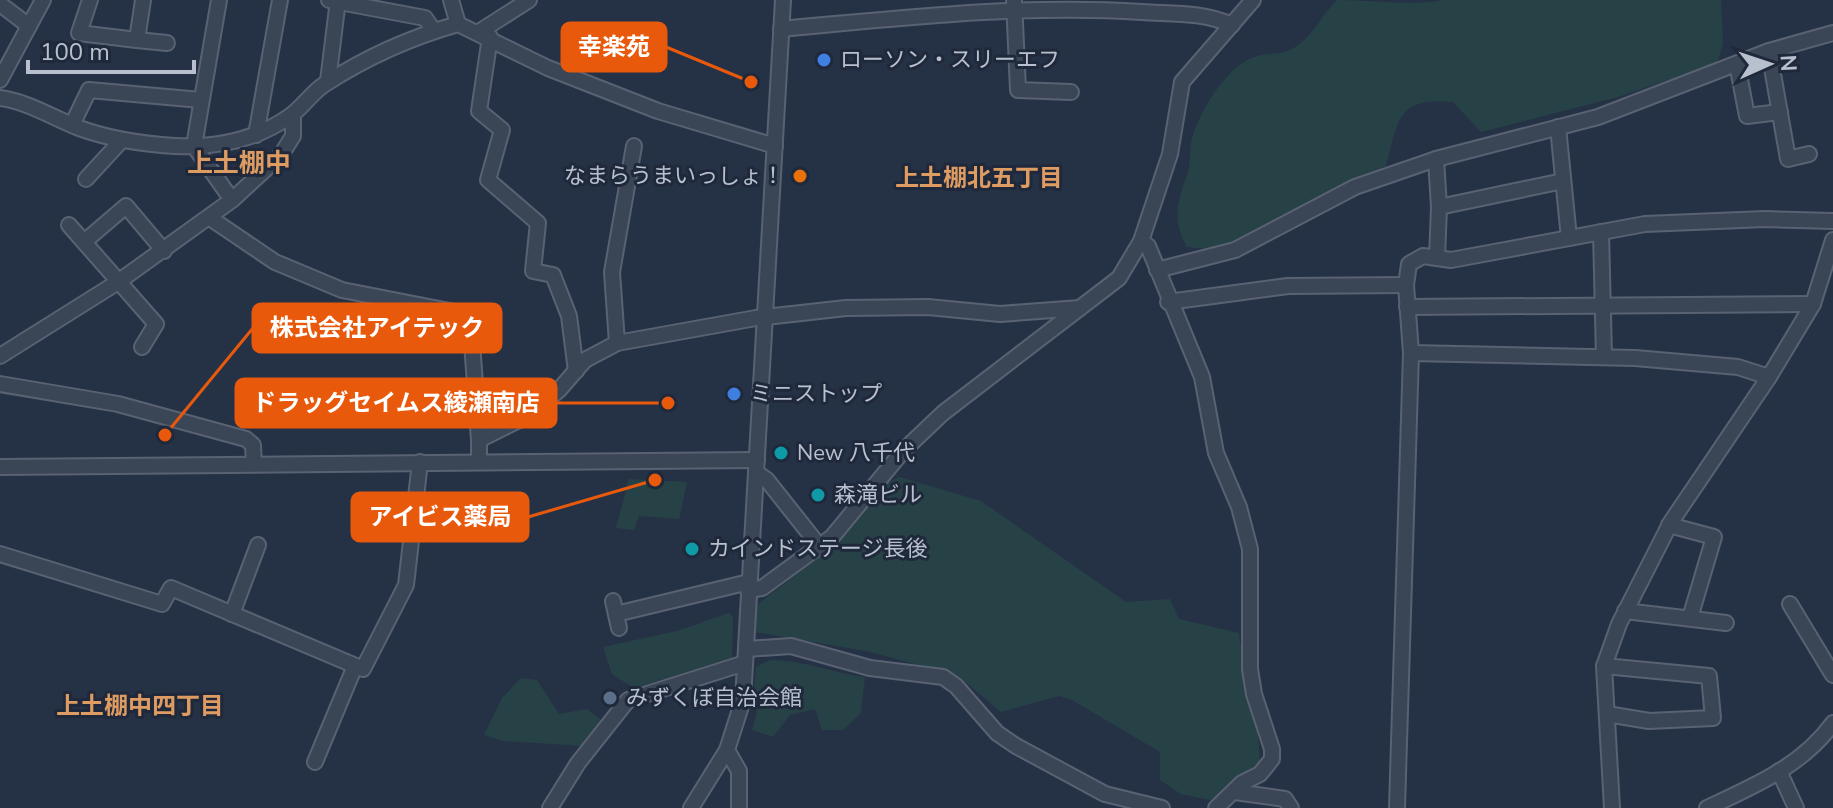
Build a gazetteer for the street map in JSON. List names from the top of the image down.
{
  "districts": ["上土棚中", "上土棚北五丁目", "上土棚中四丁目"],
  "places": [
    "ローソン・スリーエフ",
    "幸楽苑",
    "なまらうまいっしょ！",
    "ミニストップ",
    "ドラッグセイムス綾瀬南店",
    "株式会社アイテック",
    "New 八千代",
    "アイビス薬局",
    "森滝ビル",
    "カインドステージ長後",
    "みずくぼ自治会館"
  ],
  "scale_bar": "100 m",
  "north": "right"
}
